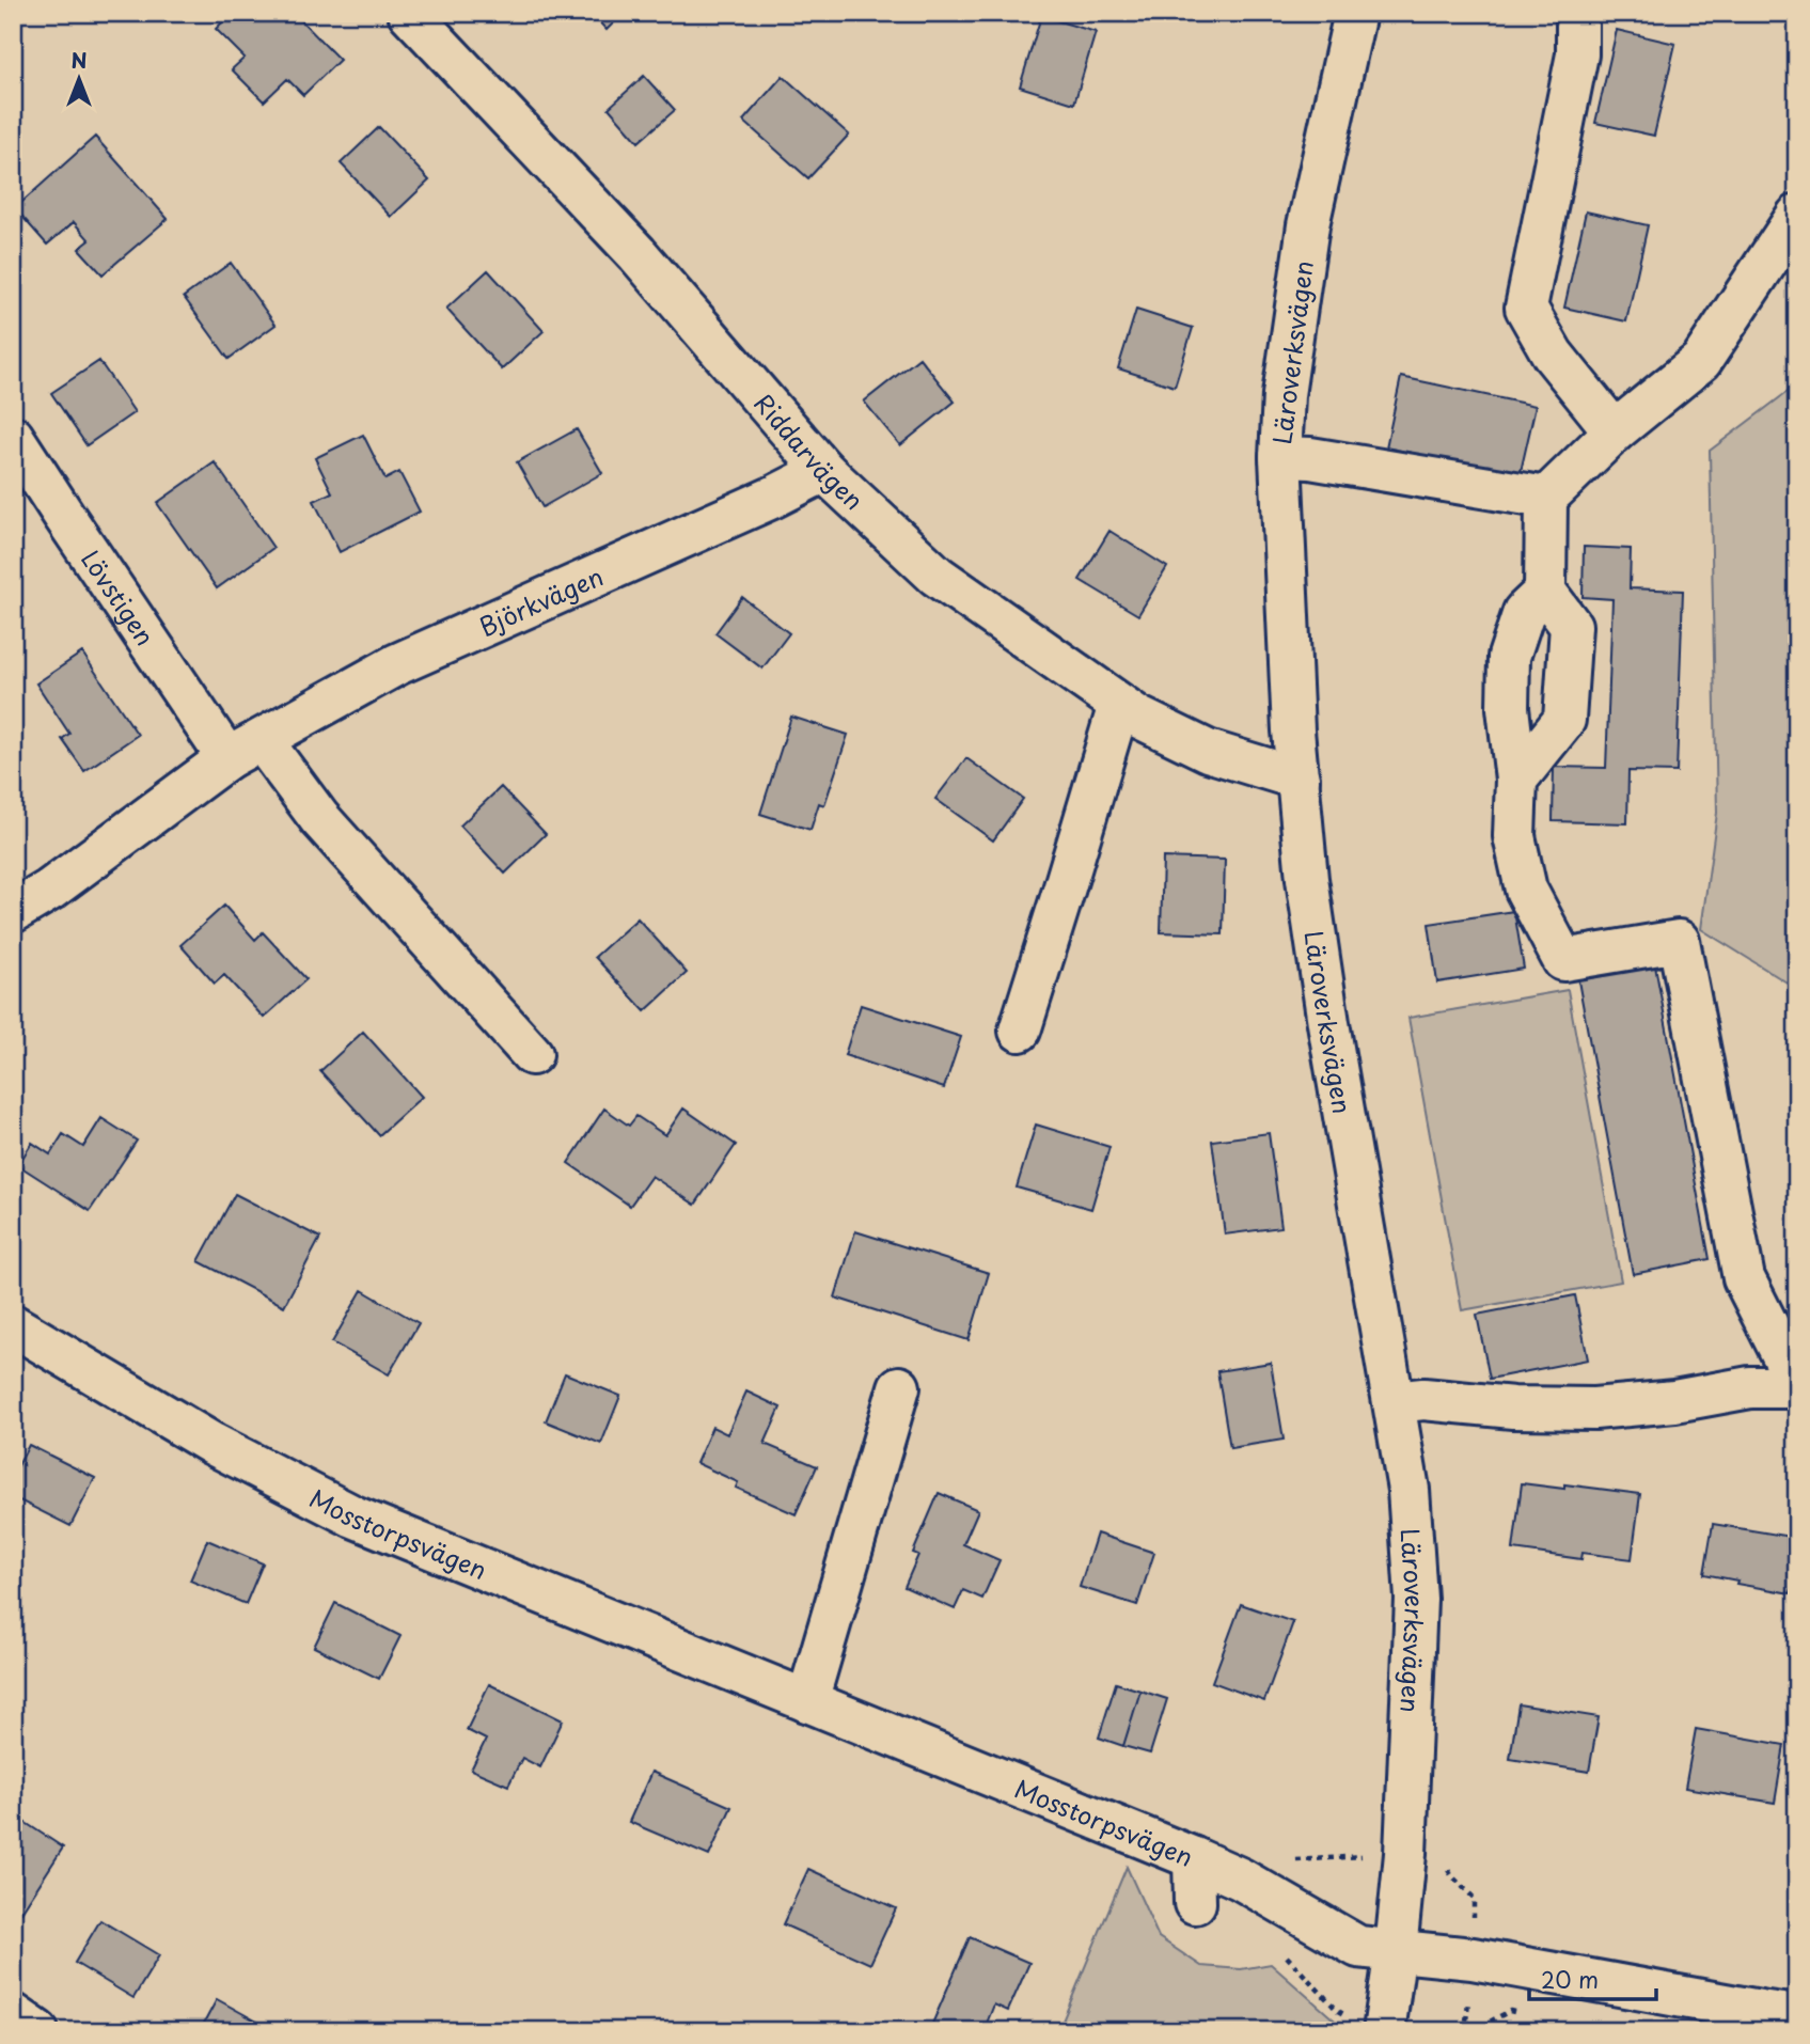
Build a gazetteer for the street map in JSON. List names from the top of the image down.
{
  "streets": {
    "street": [
      "Läroverksvägen",
      "Riddarvägen",
      "Lövstigen",
      "Björkvägen",
      "Mosstorpsvägen"
    ]
  },
  "crossings": [
    ["Läroverksvägen", "Riddarvägen"],
    ["Läroverksvägen", "Mosstorpsvägen"],
    ["Riddarvägen", "Björkvägen"],
    ["Lövstigen", "Björkvägen"]
  ],
  "scale_bar": "20 m",
  "north": "top"
}
